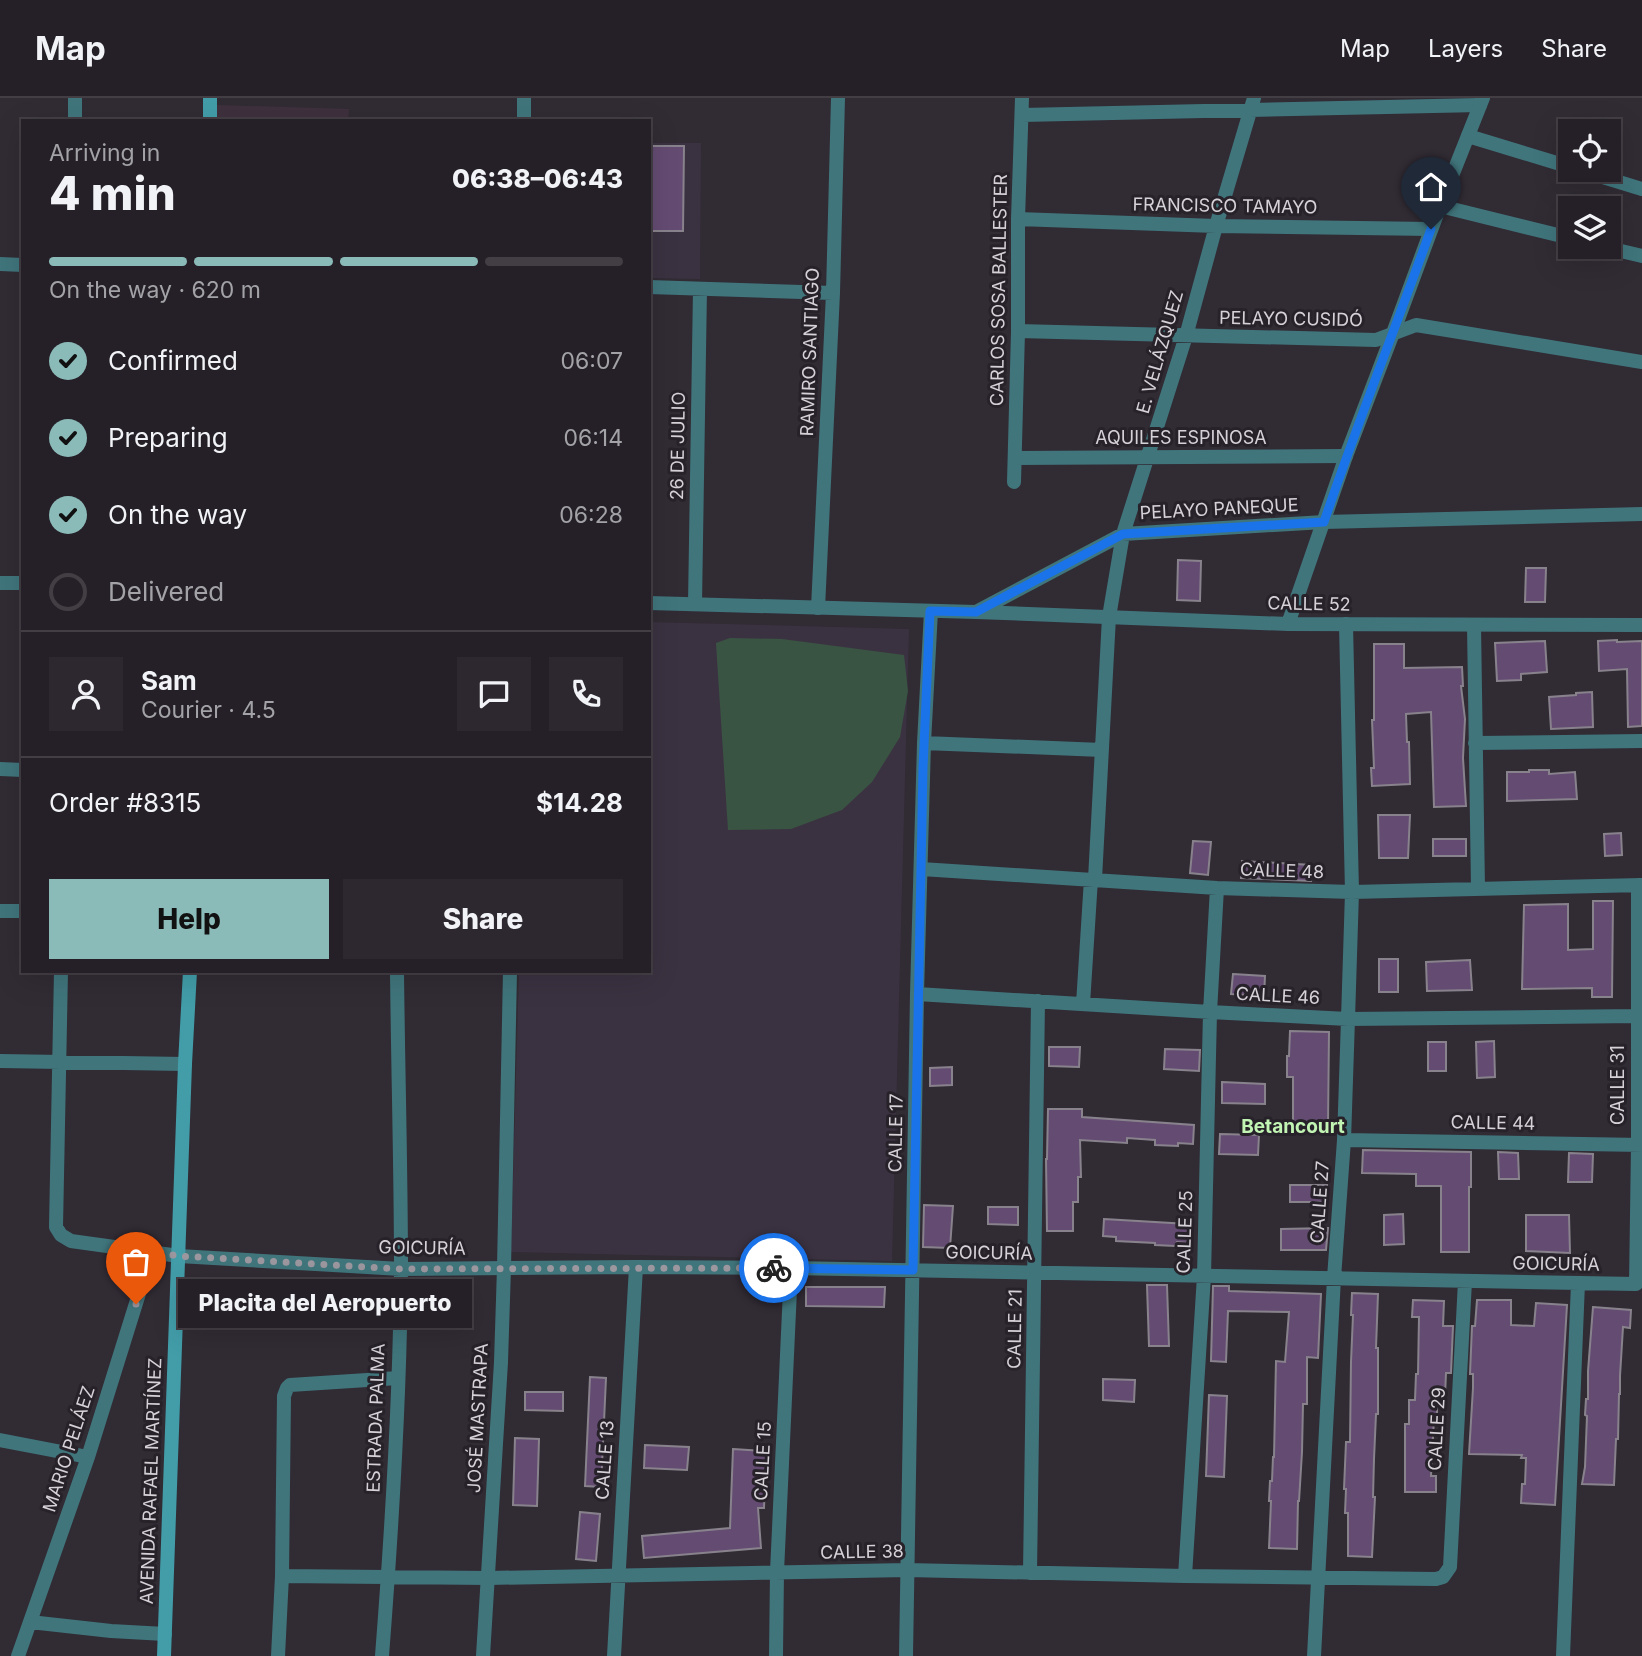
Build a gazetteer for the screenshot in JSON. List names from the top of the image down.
{
  "streets": {
    "main road": ["AVENIDA RAFAEL MARTÍNEZ"],
    "street": [
      "FRANCISCO TAMAYO",
      "CARLOS SOSA BALLESTER",
      "PELAYO CUSIDÓ",
      "RAMIRO SANTIAGO",
      "E. VELÁZQUEZ",
      "AQUILES ESPINOSA",
      "26 DE JULIO",
      "PELAYO PANEQUE",
      "CALLE 52",
      "CALLE 48",
      "CALLE 46",
      "CALLE 31",
      "CALLE 44",
      "CALLE 17",
      "CALLE 27",
      "CALLE 25",
      "GOICURÍA",
      "CALLE 21",
      "ESTRADA PALMA",
      "JOSÉ MASTRAPA",
      "CALLE 29",
      "MARIO PELÁEZ",
      "CALLE 13",
      "CALLE 15",
      "CALLE 38"
    ]
  },
  "crossings": [
    ["FRANCISCO TAMAYO", "CARLOS SOSA BALLESTER"],
    ["FRANCISCO TAMAYO", "E. VELÁZQUEZ"],
    ["CARLOS SOSA BALLESTER", "PELAYO CUSIDÓ"],
    ["CARLOS SOSA BALLESTER", "AQUILES ESPINOSA"],
    ["PELAYO CUSIDÓ", "E. VELÁZQUEZ"],
    ["RAMIRO SANTIAGO", "PELAYO PANEQUE"],
    ["E. VELÁZQUEZ", "AQUILES ESPINOSA"],
    ["E. VELÁZQUEZ", "PELAYO PANEQUE"],
    ["E. VELÁZQUEZ", "CALLE 52"],
    ["E. VELÁZQUEZ", "CALLE 48"],
    ["E. VELÁZQUEZ", "CALLE 46"],
    ["26 DE JULIO", "PELAYO PANEQUE"],
    ["PELAYO PANEQUE", "CALLE 52"],
    ["PELAYO PANEQUE", "CALLE 17"],
    ["CALLE 52", "CALLE 27"],
    ["CALLE 48", "CALLE 31"],
    ["CALLE 48", "CALLE 17"],
    ["CALLE 48", "CALLE 27"],
    ["CALLE 48", "CALLE 25"],
    ["CALLE 46", "CALLE 31"],
    ["CALLE 46", "CALLE 17"],
    ["CALLE 46", "CALLE 27"],
    ["CALLE 46", "CALLE 25"],
    ["CALLE 46", "CALLE 21"],
    ["CALLE 31", "CALLE 44"],
    ["CALLE 31", "GOICURÍA"],
    ["CALLE 44", "CALLE 27"],
    ["CALLE 17", "GOICURÍA"],
    ["CALLE 17", "CALLE 38"],
    ["CALLE 27", "GOICURÍA"],
    ["CALLE 27", "CALLE 38"],
    ["CALLE 25", "GOICURÍA"],
    ["CALLE 25", "CALLE 38"],
    ["GOICURÍA", "CALLE 21"],
    ["GOICURÍA", "ESTRADA PALMA"],
    ["GOICURÍA", "JOSÉ MASTRAPA"],
    ["GOICURÍA", "CALLE 29"],
    ["GOICURÍA", "MARIO PELÁEZ"],
    ["GOICURÍA", "CALLE 13"],
    ["GOICURÍA", "CALLE 15"],
    ["GOICURÍA", "AVENIDA RAFAEL MARTÍNEZ"],
    ["CALLE 21", "CALLE 38"],
    ["ESTRADA PALMA", "CALLE 38"],
    ["JOSÉ MASTRAPA", "CALLE 38"],
    ["CALLE 29", "CALLE 38"],
    ["CALLE 13", "CALLE 38"],
    ["CALLE 15", "CALLE 38"]
  ],
  "districts": ["Betancourt"],
  "places": ["Placita del Aeropuerto"],
  "page": {
    "header": "Map",
    "nav": ["Map", "Layers", "Share"],
    "heading": ["4 min", "Arriving in", "06:38–06:43"],
    "panel": [
      "Sam",
      "Courier · 4.5",
      "Order #8315",
      "$14.28"
    ],
    "bar": "On the way · 620 m",
    "list": [
      ["Confirmed", "06:07"],
      ["Preparing", "06:14"],
      ["On the way", "06:28"],
      "Delivered"
    ],
    "buttons": ["Help", "Share"],
    "bubble": "Placita del Aeropuerto"
  }
}
